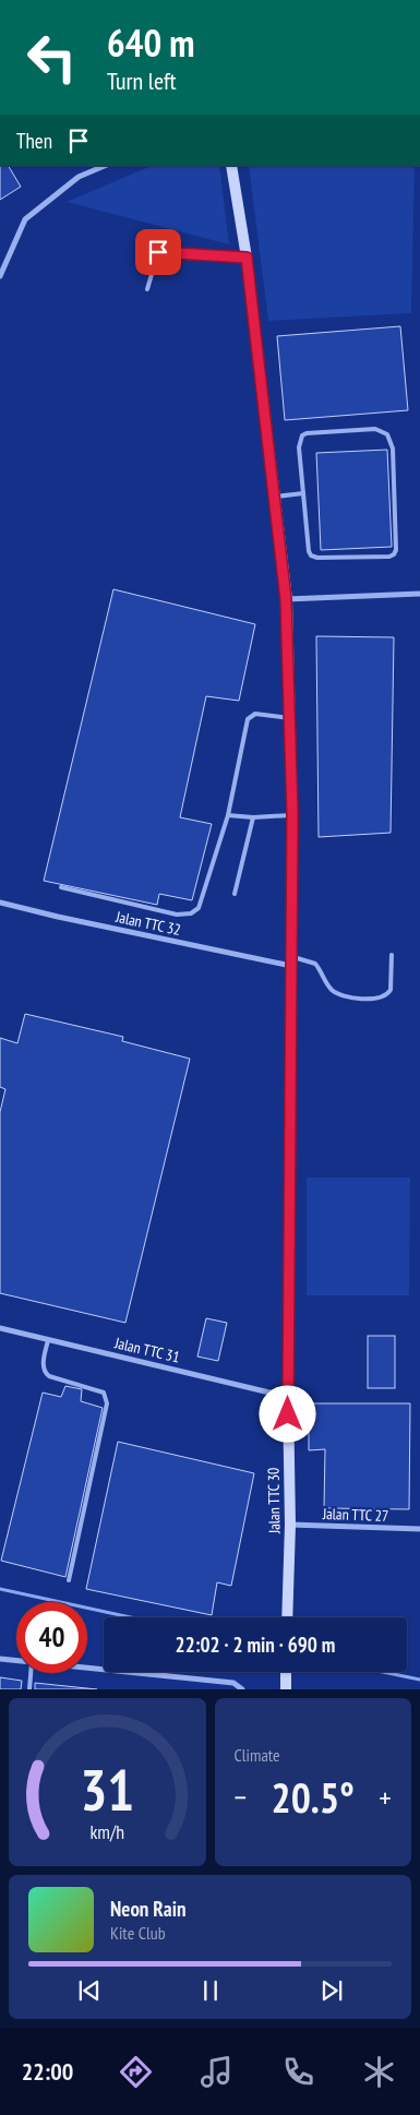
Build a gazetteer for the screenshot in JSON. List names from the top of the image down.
{
  "streets": {
    "street": [
      "Jalan TTC 32",
      "Jalan TTC 31",
      "Jalan TTC 30",
      "Jalan TTC 27"
    ]
  },
  "crossings": [
    ["Jalan TTC 32", "Jalan TTC 30"],
    ["Jalan TTC 31", "Jalan TTC 30"],
    ["Jalan TTC 30", "Jalan TTC 27"]
  ],
  "page": {
    "turn": ["640 m", "Turn left"],
    "then": "Then",
    "limit": "40",
    "trip": "22:02 · 2 min · 690 m",
    "tile": "Climate",
    "heat": ["−", "20.5°", "+"],
    "song": ["Neon Rain", "Kite Club"],
    "tabs": "22:00",
    "gauge": ["31", "km/h"]
  }
}
